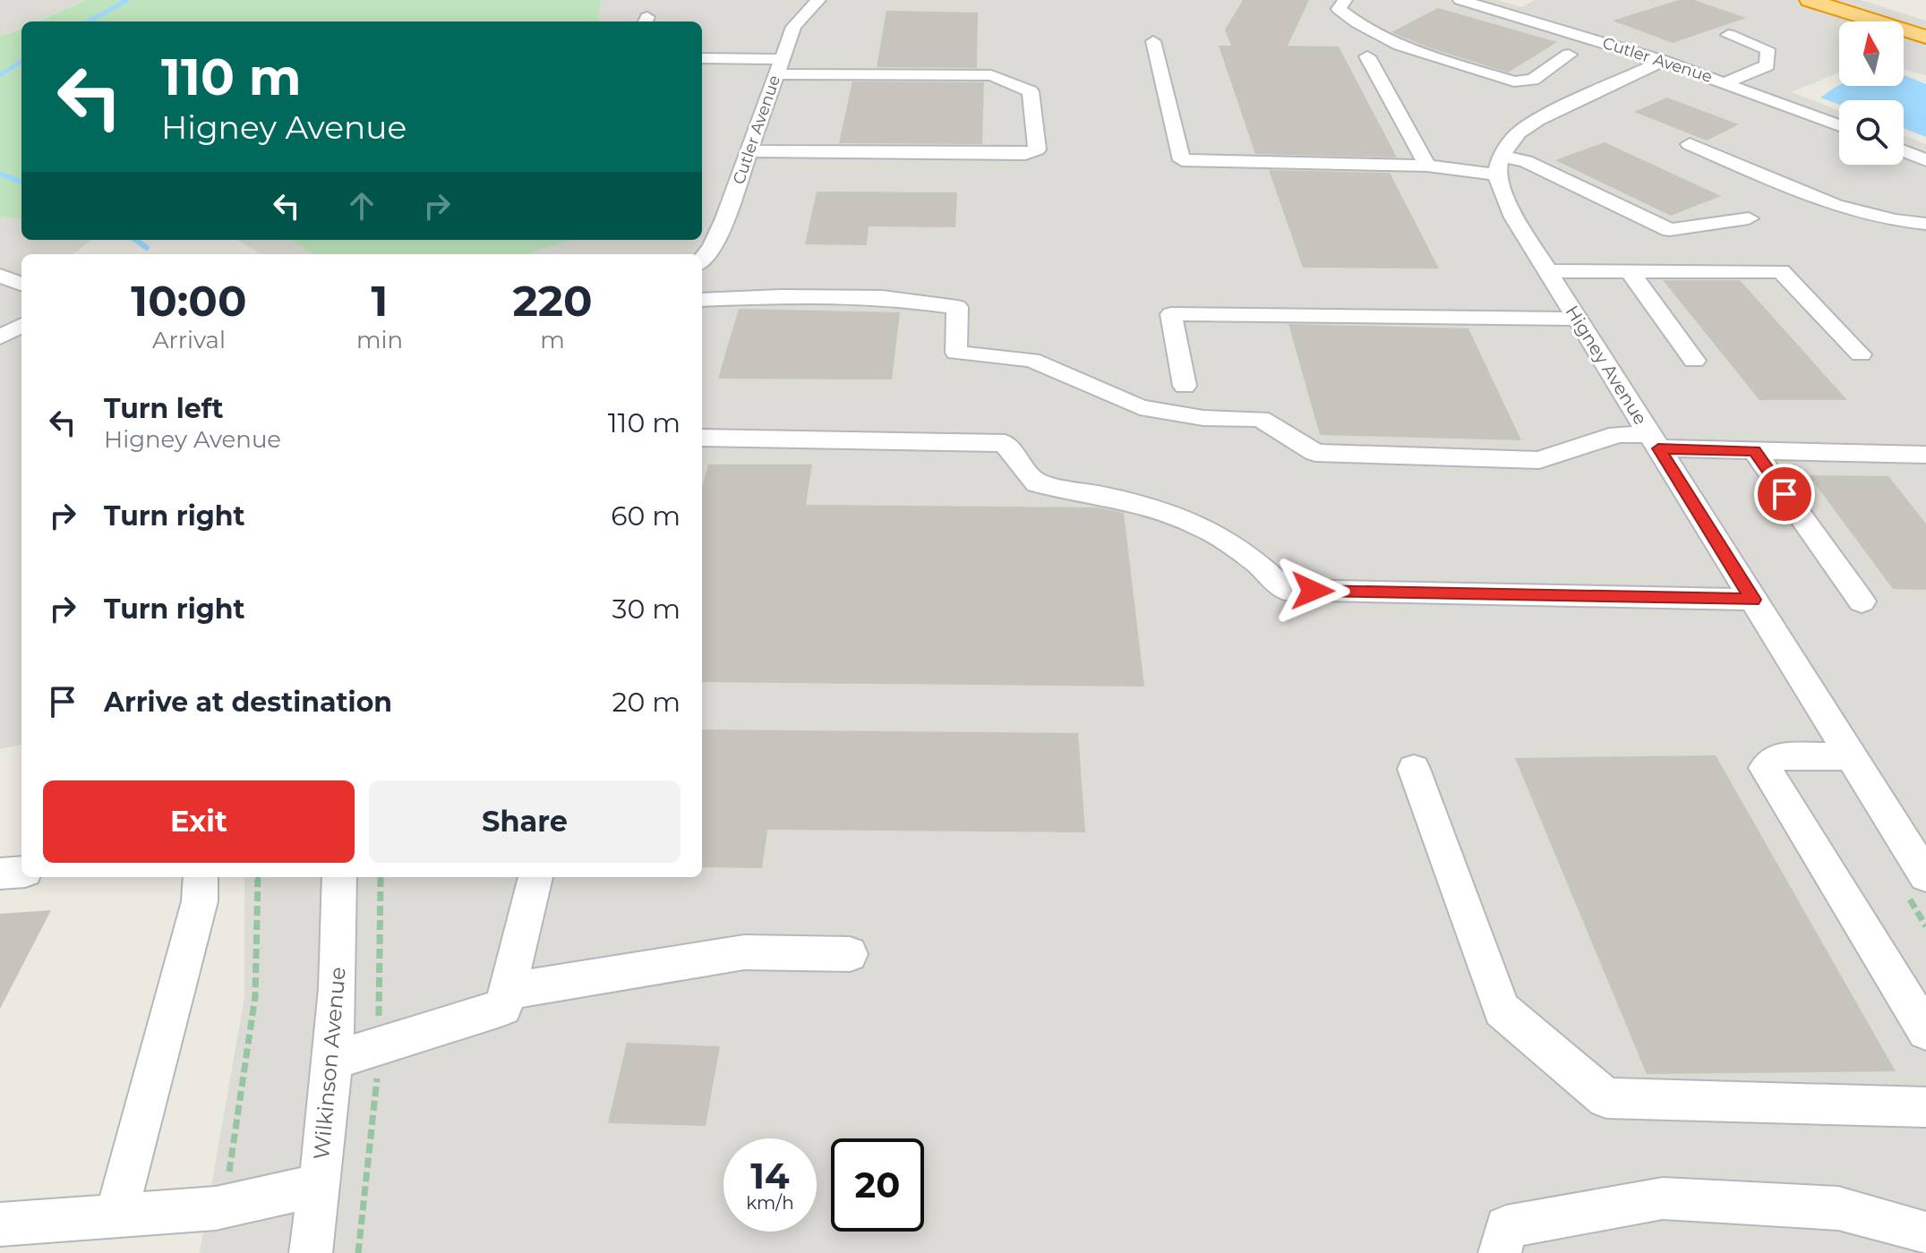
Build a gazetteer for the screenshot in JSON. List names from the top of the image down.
{
  "streets": {
    "street": ["Cutler Avenue", "Higney Avenue", "Wilkinson Avenue"]
  },
  "north": "top",
  "page": {
    "turn": ["110 m", "Higney Avenue"],
    "eta": [
      "10:00",
      "Arrival",
      "1",
      "min",
      "220",
      "m"
    ],
    "list": [
      {
        "name": "Turn left",
        "note": "Higney Avenue",
        "value": "110 m"
      },
      {
        "name": "Turn right",
        "value": "60 m"
      },
      {
        "name": "Turn right",
        "value": "30 m"
      },
      {
        "name": "Arrive at destination",
        "value": "20 m"
      }
    ],
    "buttons": ["Exit", "Share"],
    "speed": "14 km/h",
    "limit": "20"
  }
}
